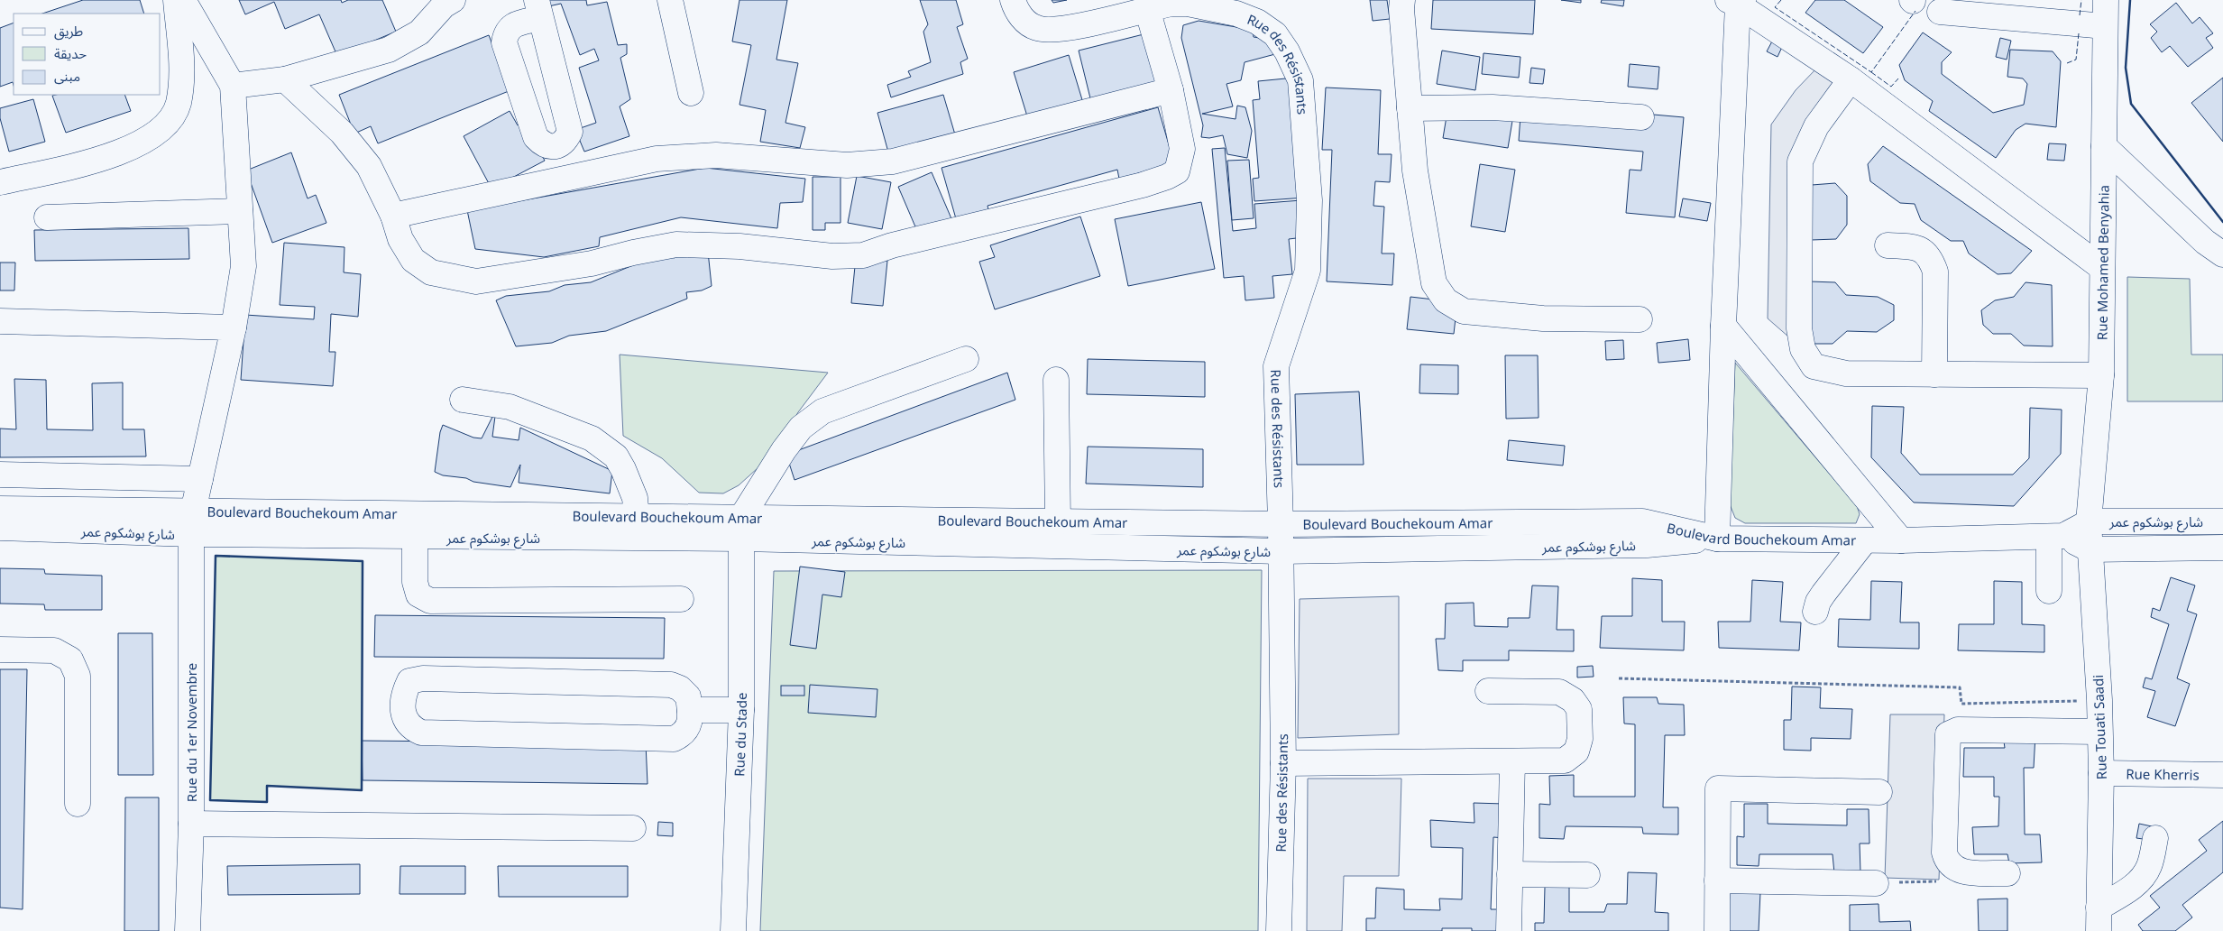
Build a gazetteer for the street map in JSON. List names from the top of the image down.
{
  "streets": {
    "street": [
      "Rue des Résistants",
      "Rue Mohamed Benyahia",
      "Boulevard Bouchekoum Amar",
      "شارع بوشكوم عمر",
      "Rue Touati Saadi",
      "Rue du 1er Novembre",
      "Rue du Stade",
      "Rue Kherris"
    ]
  },
  "crossings": [
    ["Rue des Résistants", "Boulevard Bouchekoum Amar"],
    ["Rue des Résistants", "شارع بوشكوم عمر"],
    ["Rue Mohamed Benyahia", "شارع بوشكوم عمر"],
    ["Rue Mohamed Benyahia", "Rue Touati Saadi"],
    ["Boulevard Bouchekoum Amar", "شارع بوشكوم عمر"],
    ["Boulevard Bouchekoum Amar", "Rue du 1er Novembre"],
    ["Boulevard Bouchekoum Amar", "Rue du Stade"],
    ["شارع بوشكوم عمر", "Rue Touati Saadi"],
    ["شارع بوشكوم عمر", "Rue du 1er Novembre"],
    ["شارع بوشكوم عمر", "Rue du Stade"],
    ["Rue Touati Saadi", "Rue Kherris"]
  ],
  "legend": ["طريق", "حديقة", "مبنى"]
}
